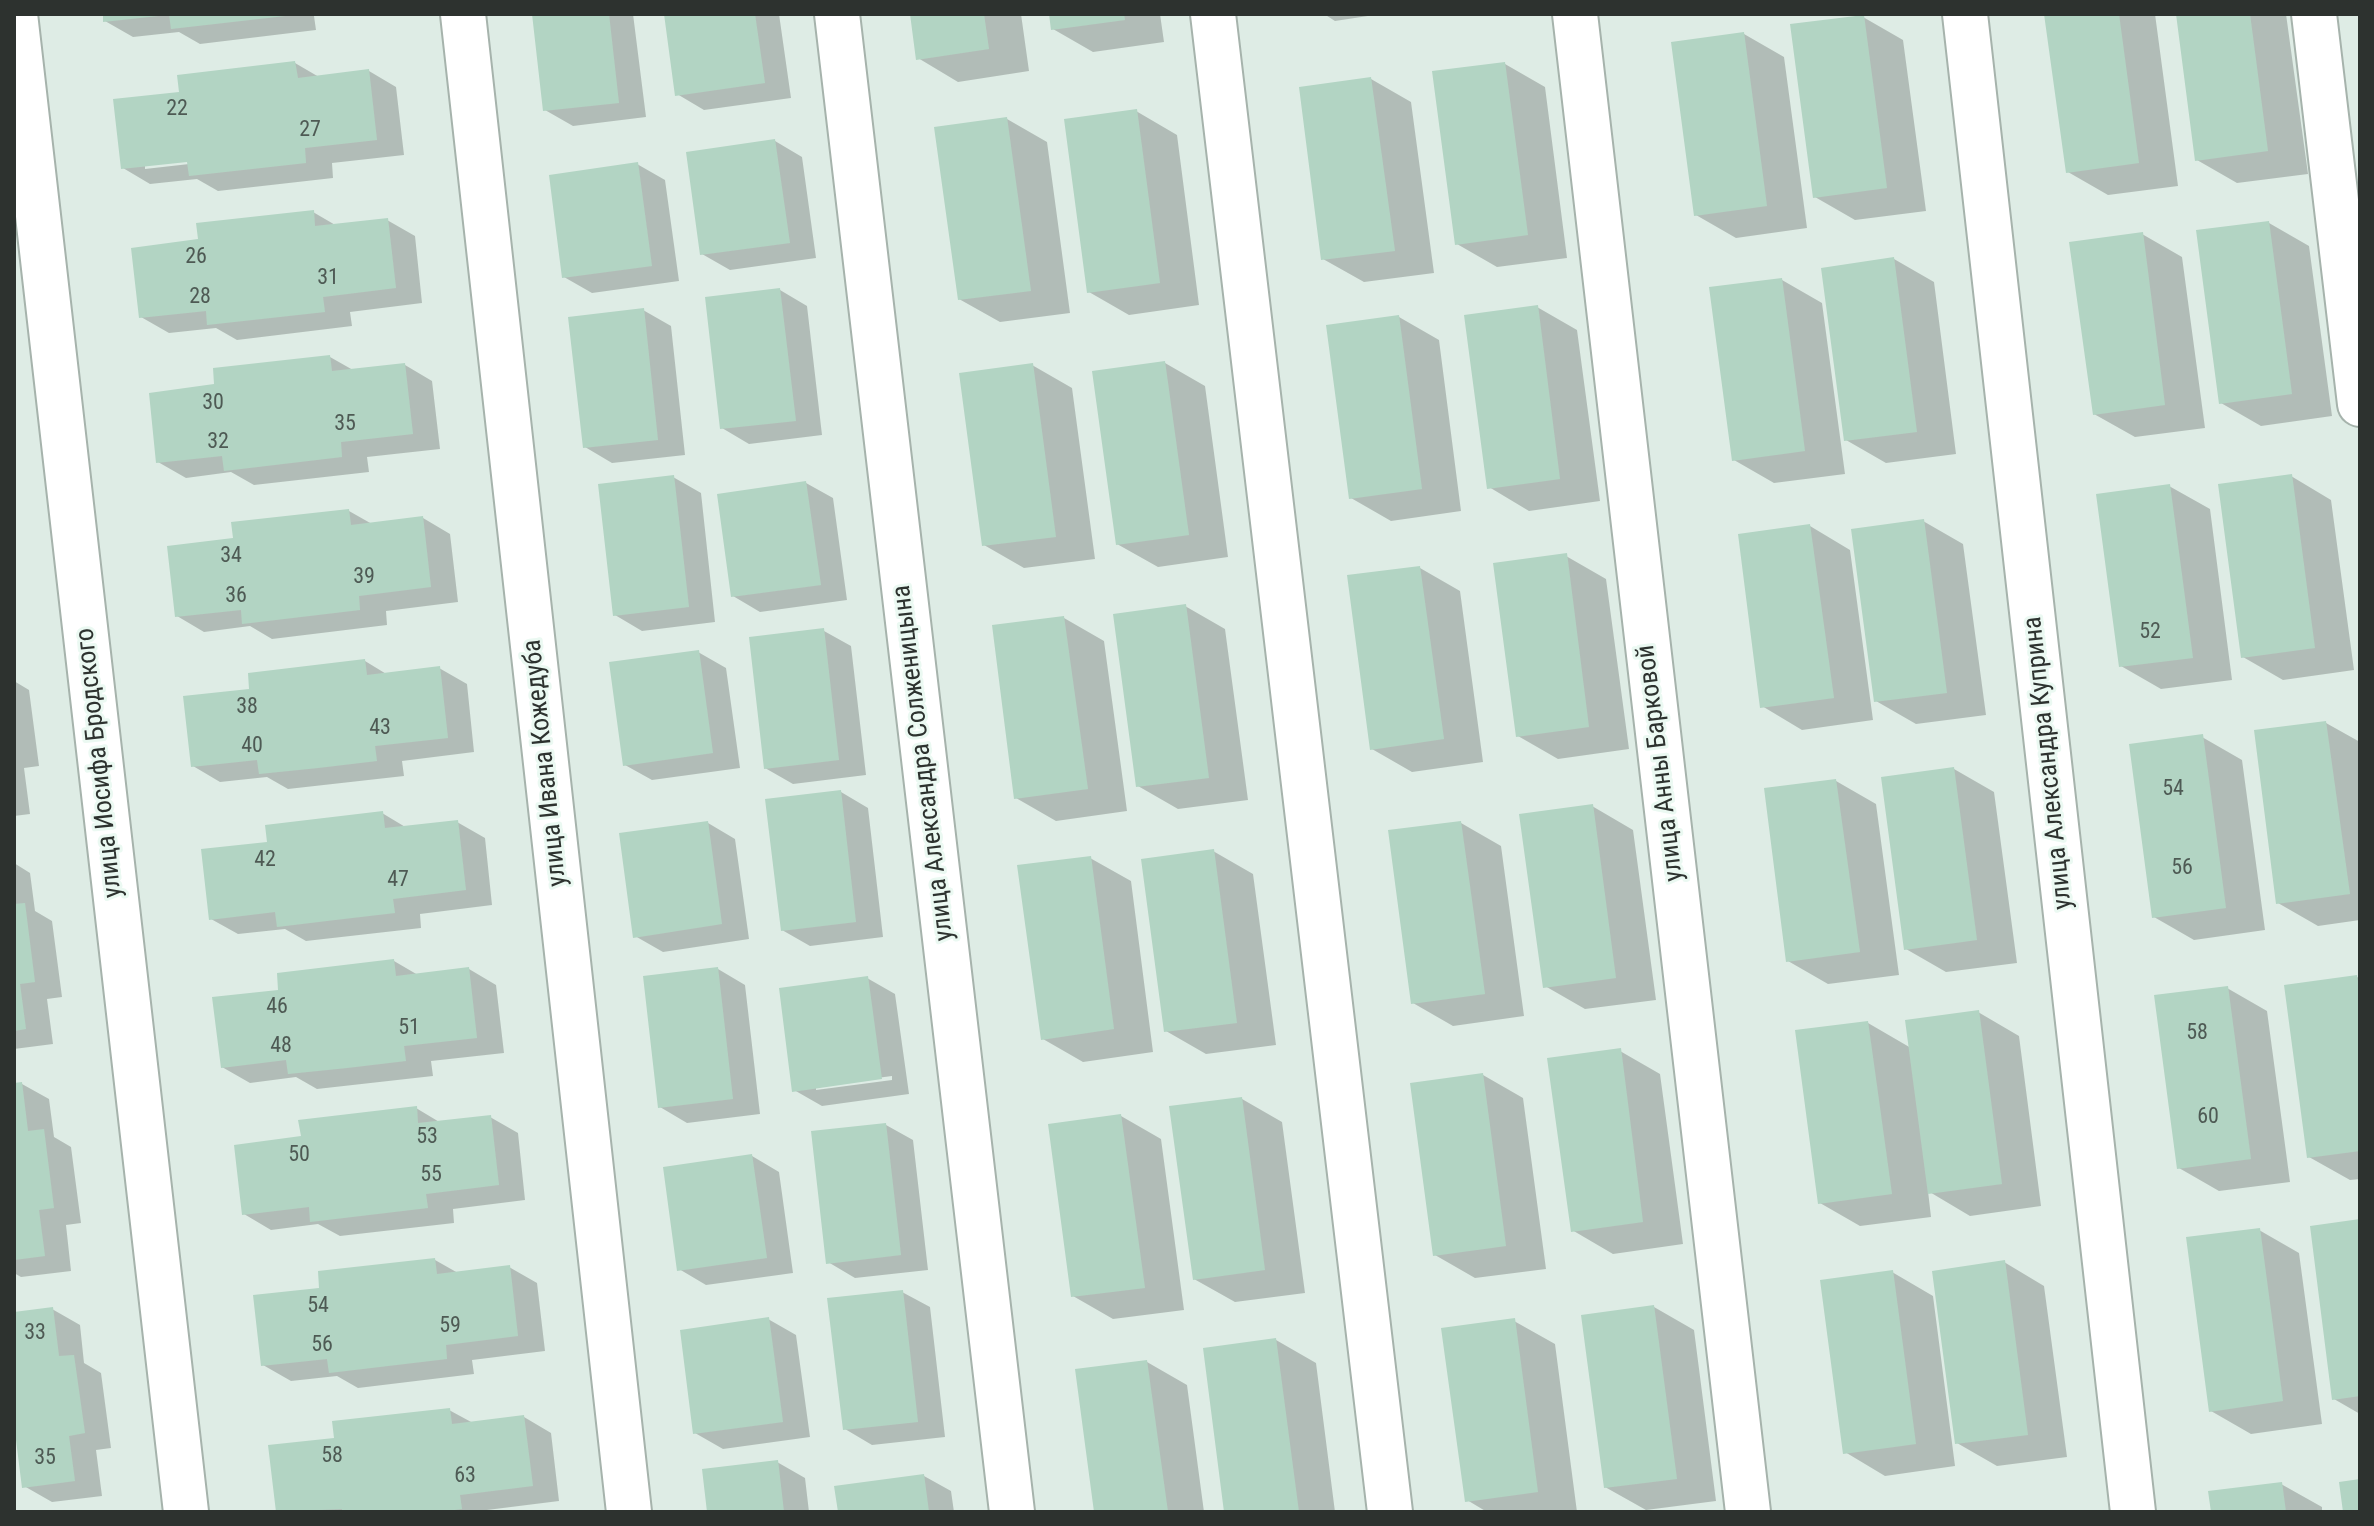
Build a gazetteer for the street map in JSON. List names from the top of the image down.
{
  "streets": {
    "street": [
      "улица Иосифа Бродского",
      "улица Ивана Кожедуба",
      "улица Александра Солженицына",
      "улица Анны Барковой",
      "улица Александра Куприна"
    ]
  },
  "house_numbers": [
    "22",
    "27",
    "26",
    "31",
    "28",
    "30",
    "35",
    "32",
    "34",
    "39",
    "36",
    "52",
    "38",
    "43",
    "40",
    "54",
    "42",
    "56",
    "47",
    "46",
    "51",
    "58",
    "48",
    "60",
    "53",
    "50",
    "55",
    "54",
    "59",
    "33",
    "56",
    "58",
    "35",
    "63"
  ]
}
